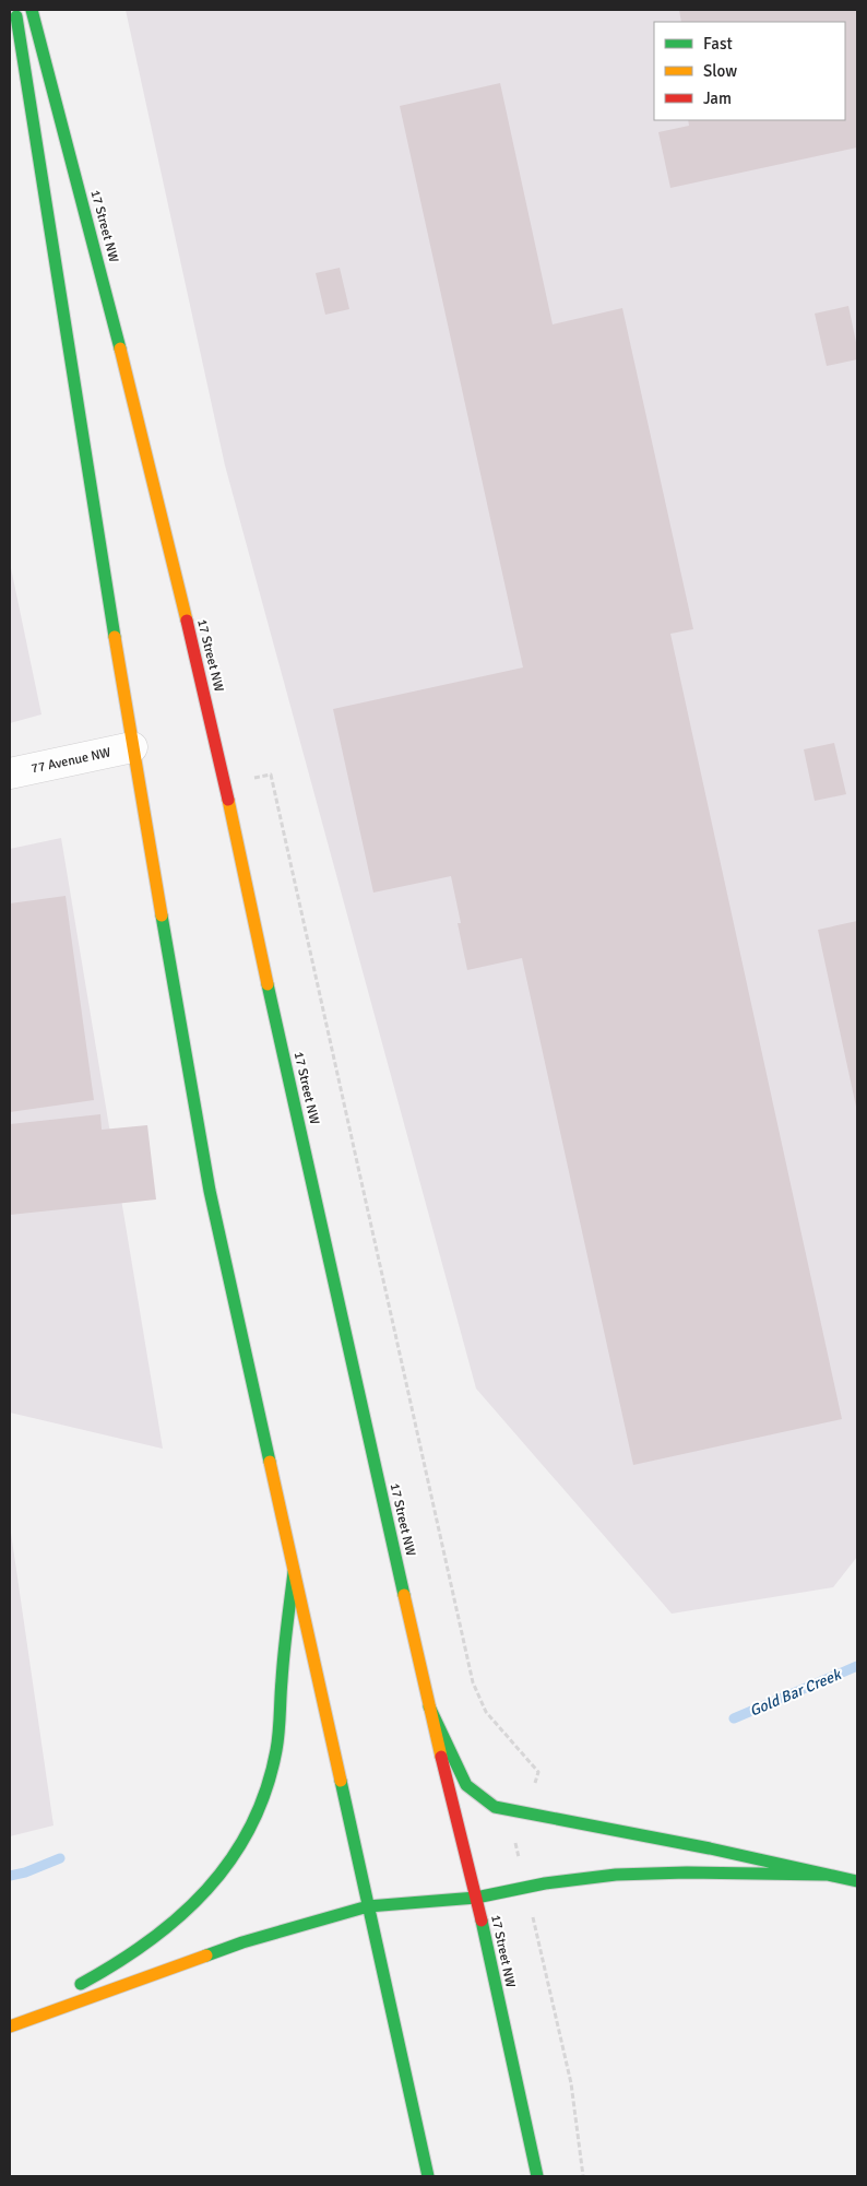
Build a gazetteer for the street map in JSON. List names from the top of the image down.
{
  "streets": {
    "main road": ["17 Street NW"],
    "street": ["77 Avenue NW"]
  },
  "water": ["Gold Bar Creek"],
  "legend": ["Fast", "Slow", "Jam"]
}
